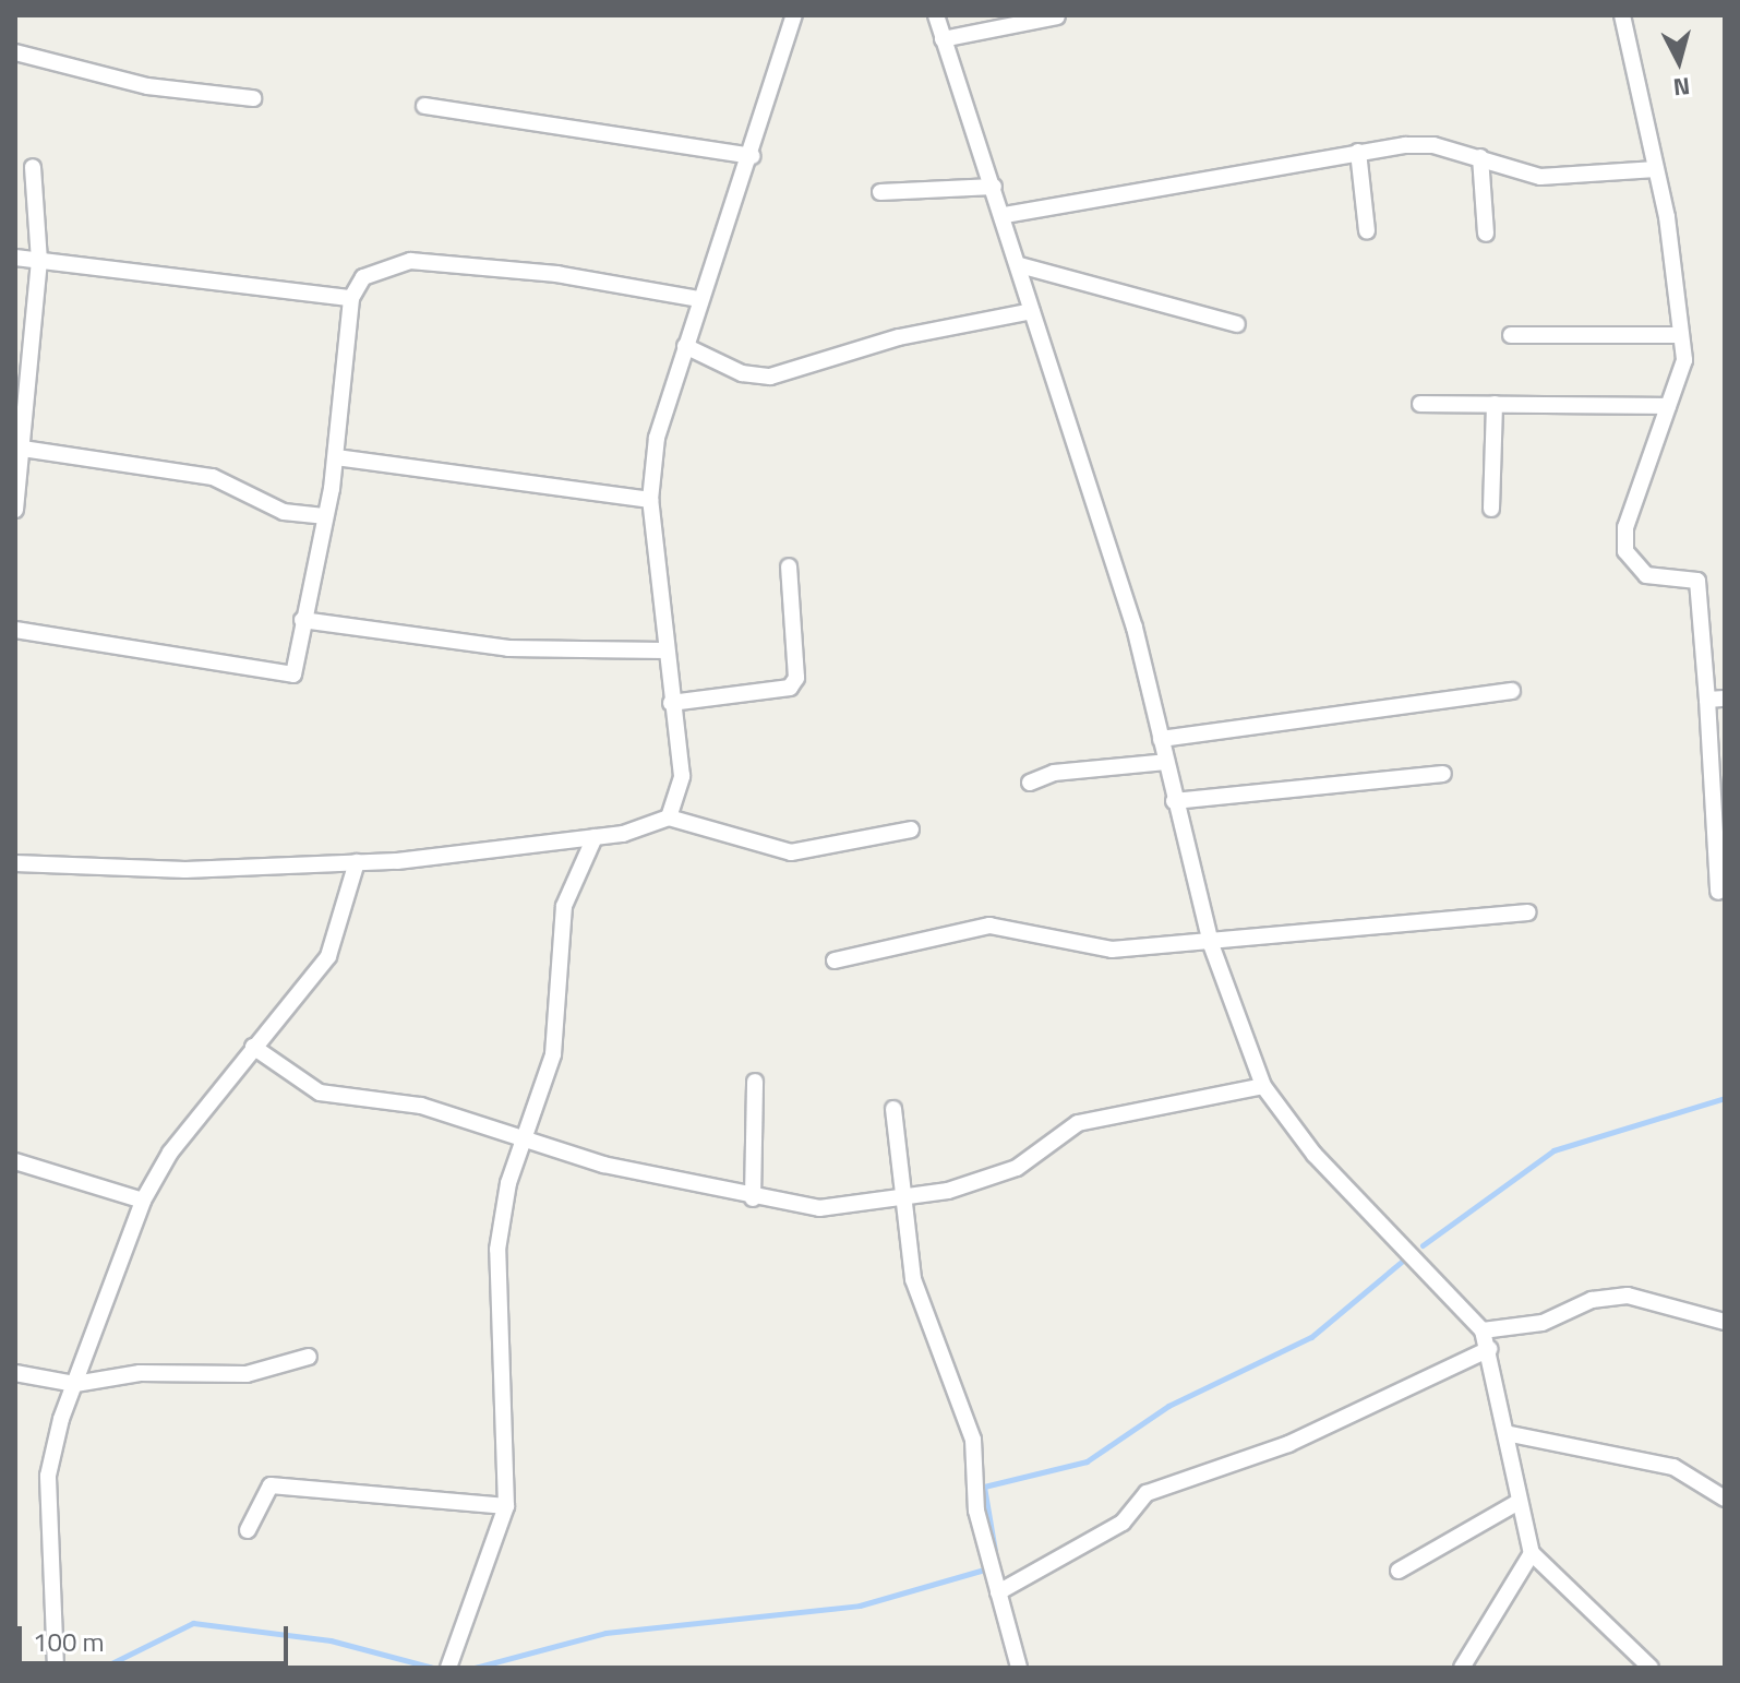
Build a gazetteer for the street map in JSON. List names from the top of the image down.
{
  "scale_bar": "100 m",
  "north": "bottom"
}
